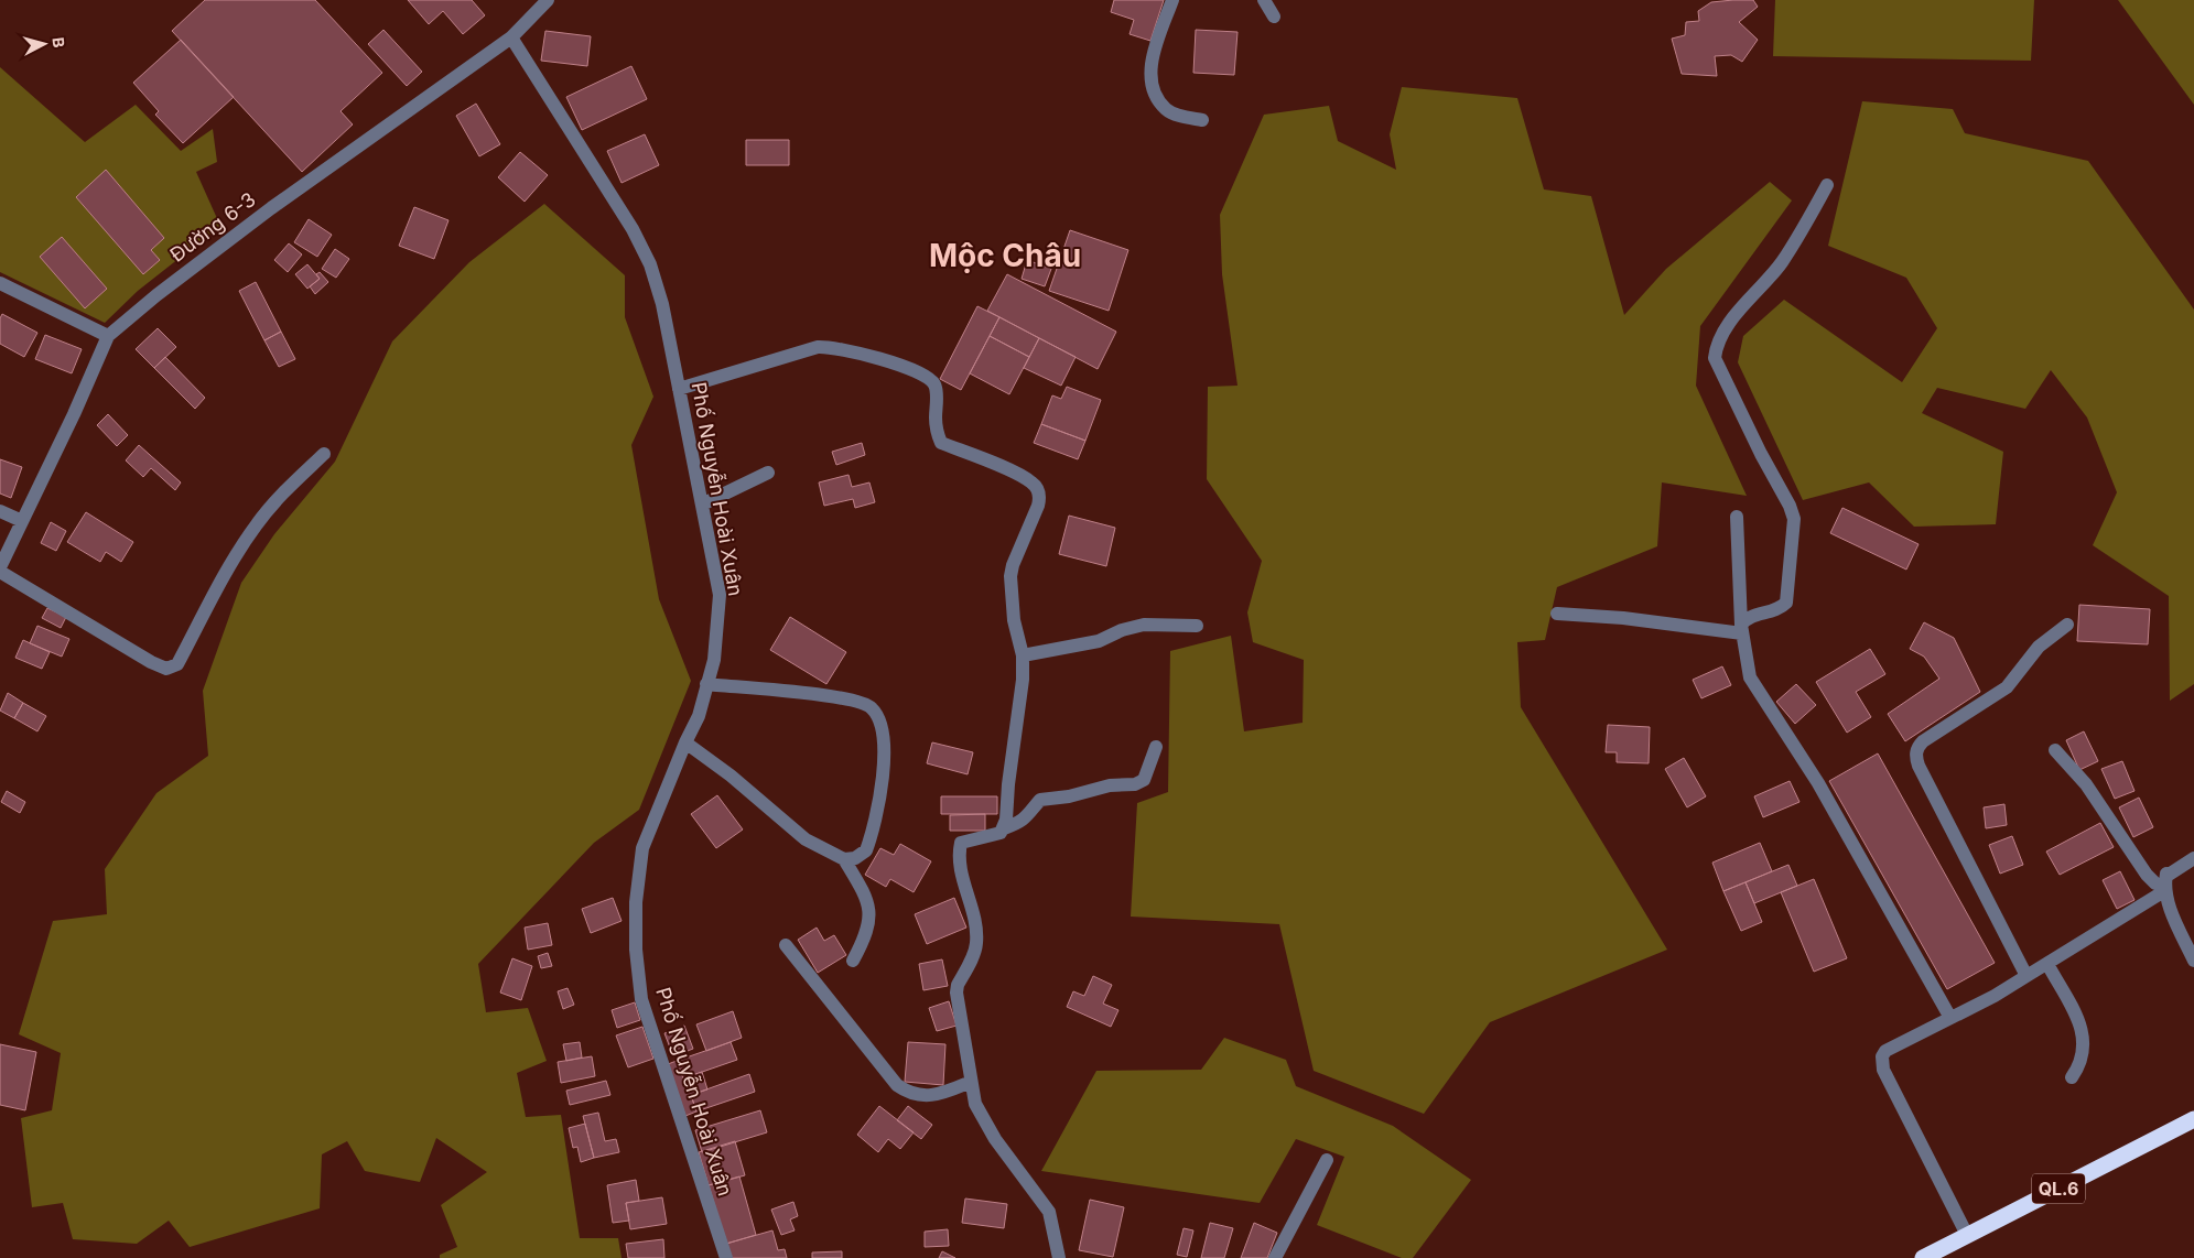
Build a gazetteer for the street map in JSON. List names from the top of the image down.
{
  "streets": {
    "highway": ["QL.6"],
    "street": ["Đường 6-3", "Phố Nguyễn Hoài Xuân"]
  },
  "crossings": [
    ["Đường 6-3", "Phố Nguyễn Hoài Xuân"]
  ],
  "districts": ["Mộc Châu"],
  "north": "right"
}
